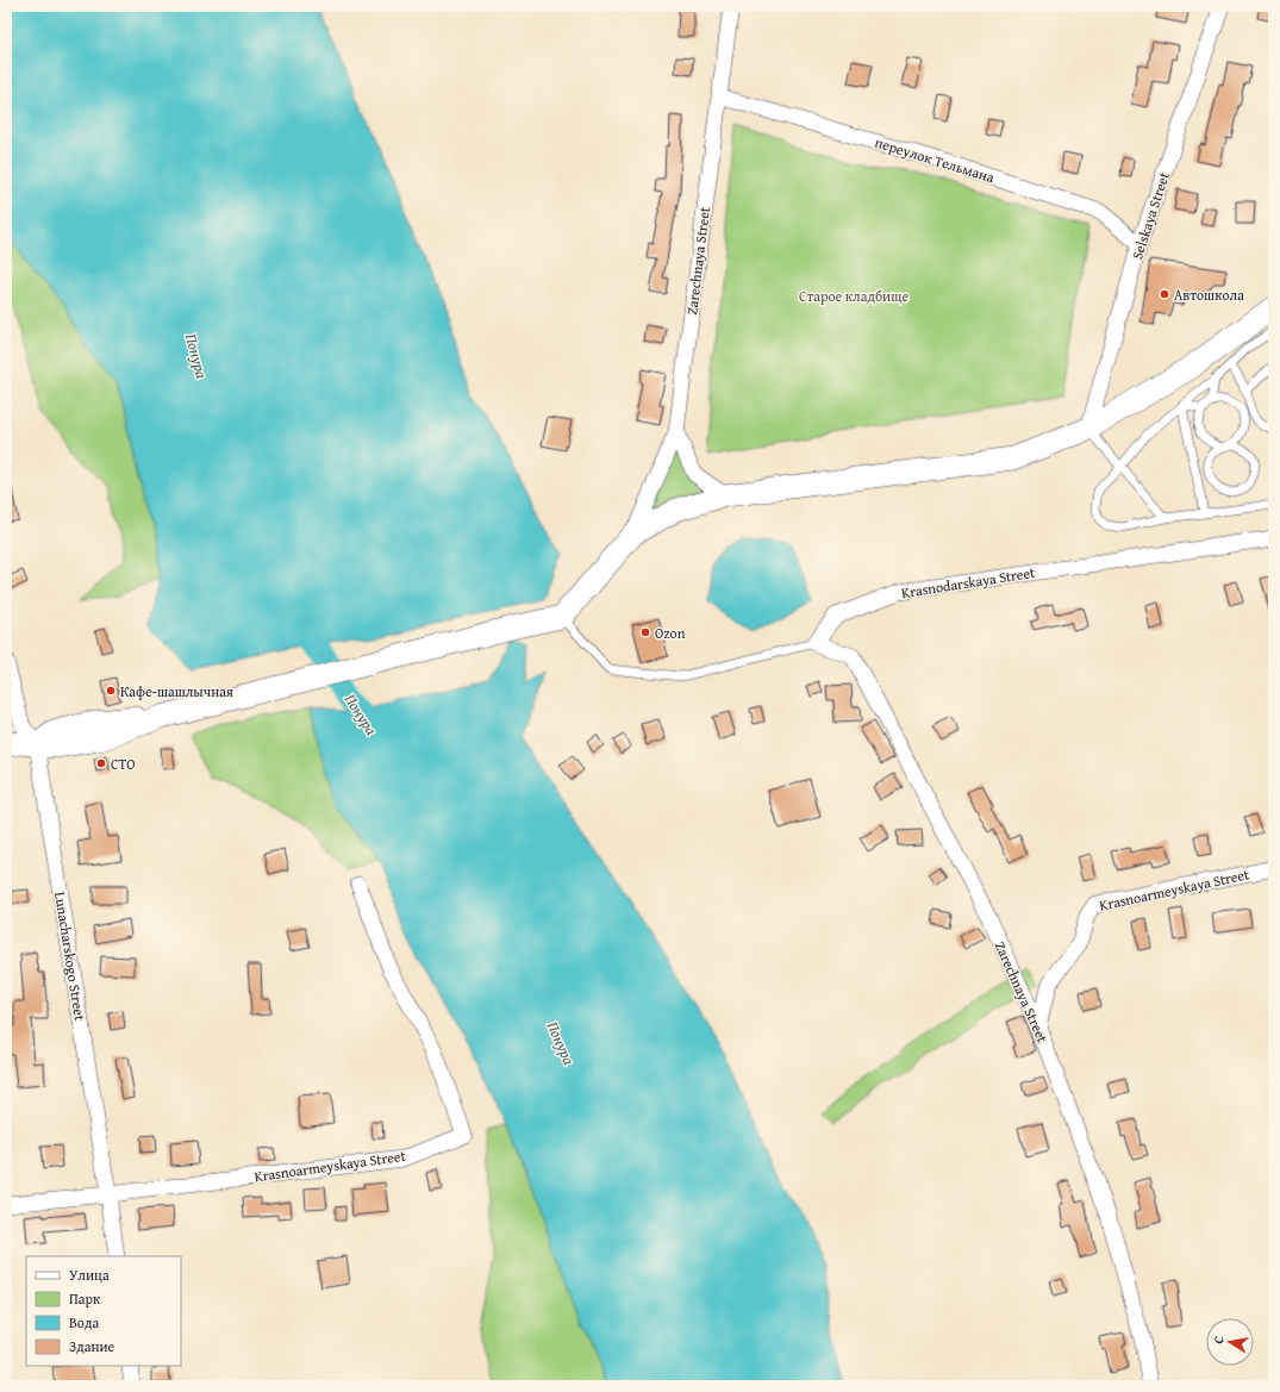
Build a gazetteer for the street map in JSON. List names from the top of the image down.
{
  "streets": {
    "street": [
      "переулок Тельмана",
      "Selskaya Street",
      "Zarechnaya Street",
      "Krasnodarskaya Street",
      "Krasnoarmeyskaya Street",
      "Lunacharskogo Street"
    ]
  },
  "crossings": [
    ["переулок Тельмана", "Selskaya Street"],
    ["переулок Тельмана", "Zarechnaya Street"],
    ["Zarechnaya Street", "Krasnodarskaya Street"],
    ["Zarechnaya Street", "Krasnoarmeyskaya Street"],
    ["Krasnoarmeyskaya Street", "Lunacharskogo Street"]
  ],
  "water": ["Понура"],
  "parks": ["Старое кладбище"],
  "places": [
    "Автошкола",
    "Ozon",
    "Кафе-шашлычная",
    "СТО"
  ],
  "legend": [
    "Улица",
    "Парк",
    "Вода",
    "Здание"
  ],
  "north": "left"
}
